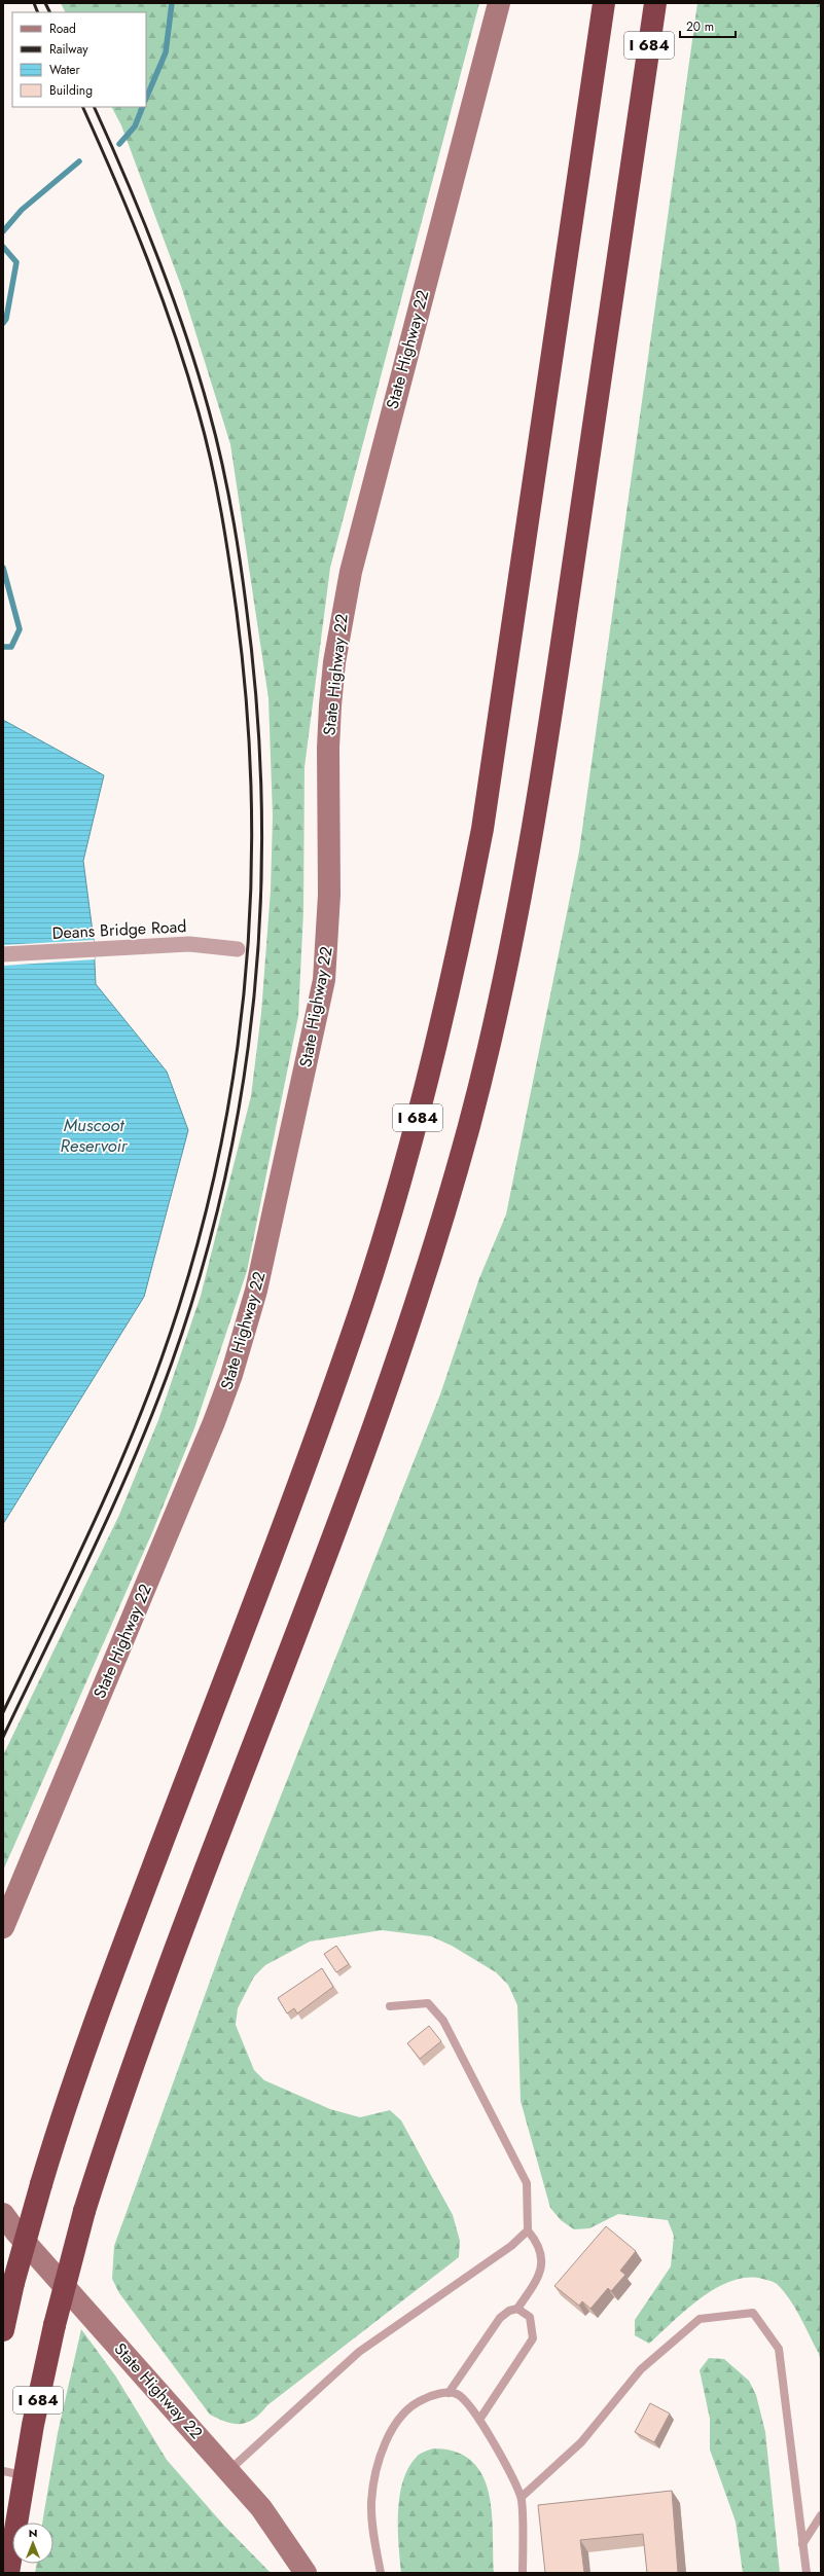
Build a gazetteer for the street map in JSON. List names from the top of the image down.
{
  "streets": {
    "highway": ["I 684"],
    "main road": ["State Highway 22"],
    "street": ["Deans Bridge Road"]
  },
  "water": ["Muscoot Reservoir"],
  "legend": [
    "Road",
    "Railway",
    "Water",
    "Building"
  ],
  "scale_bar": "20 m",
  "north": "top"
}
